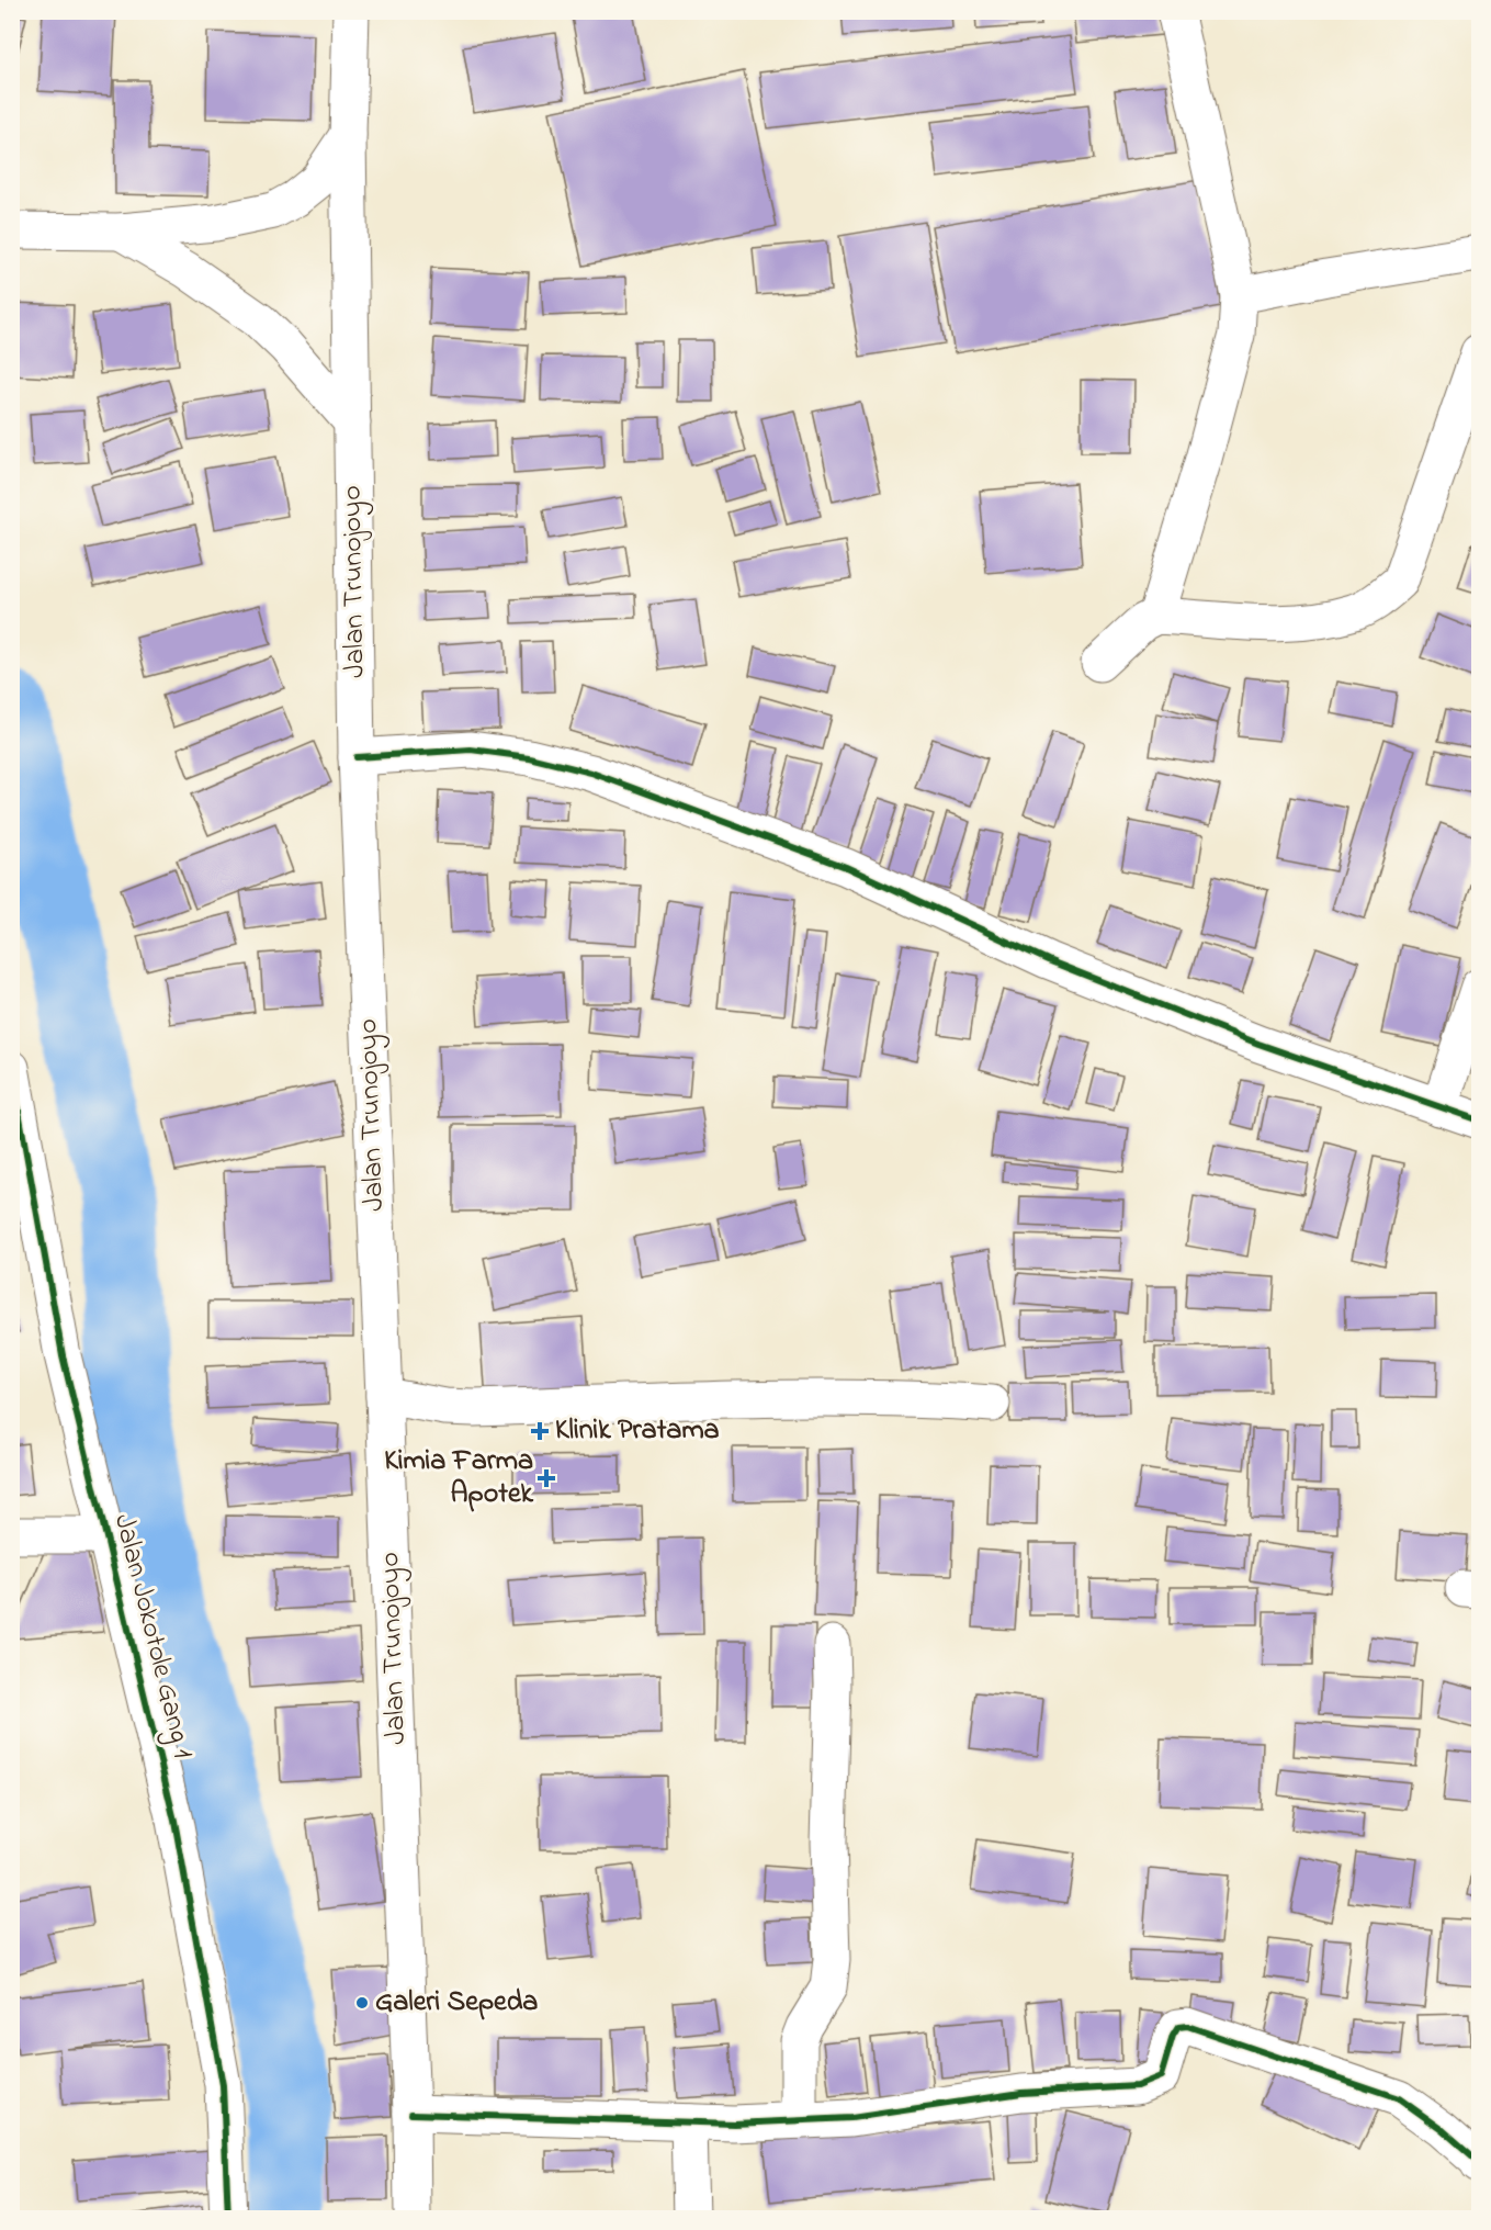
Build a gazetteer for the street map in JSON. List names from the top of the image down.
{
  "streets": {
    "street": ["Jalan Trunojoyo", "Jalan Jokotole Gang 1"]
  },
  "places": {
    "health": ["Klinik Pratama", "Kimia Farma Apotek"],
    "other": ["Galeri Sepeda"]
  }
}
